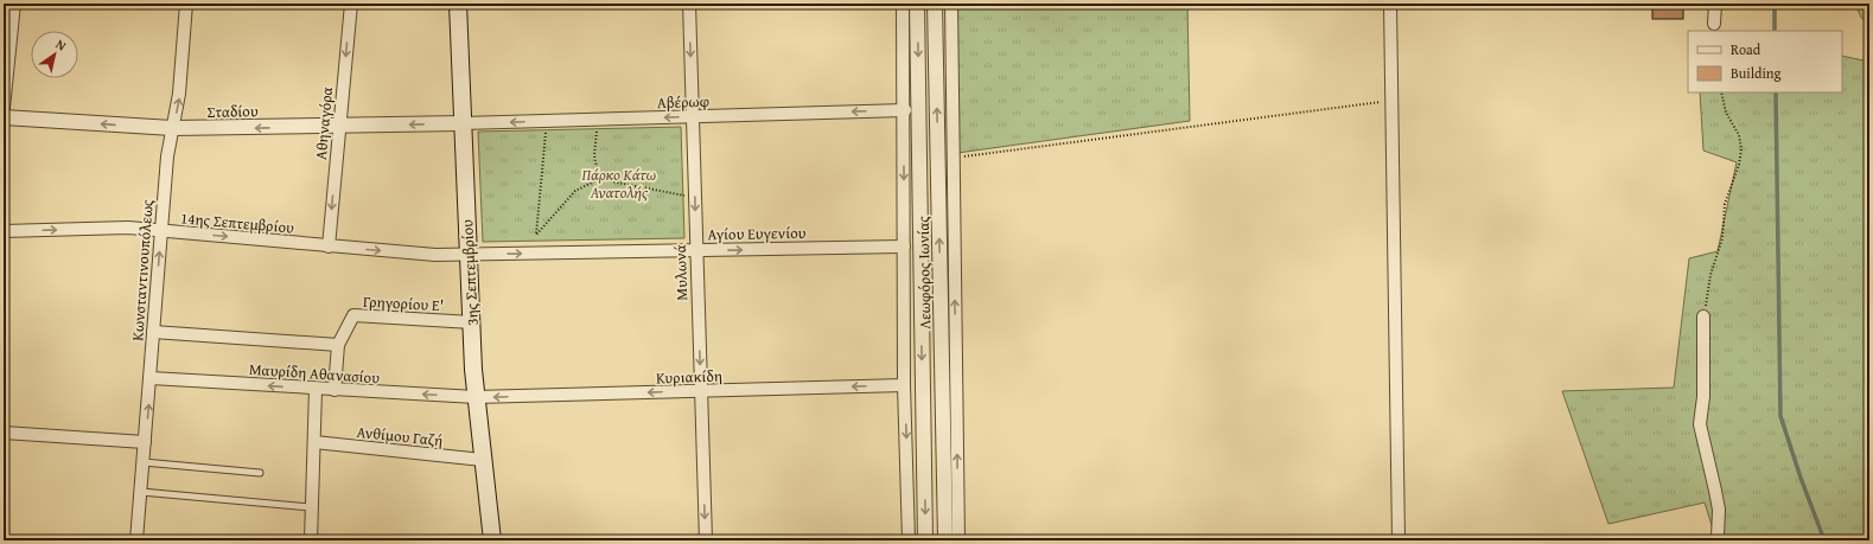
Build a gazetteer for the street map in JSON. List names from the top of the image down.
{
  "streets": {
    "main road": ["3ης Σεπτεμβρίου"],
    "street": [
      "Αβέρωφ",
      "Σταδίου",
      "Αθηναγόρα",
      "14ης Σεπτεμβρίου",
      "Αγίου Ευγενίου",
      "Κωνσταντινουπόλεως",
      "Μυλωνά",
      "Λεωφόρος Ιωνίας",
      "Γρηγορίου Ε'",
      "Μαυρίδη Αθανασίου",
      "Κυριακίδη",
      "Ανθίμου Γαζή"
    ]
  },
  "crossings": [
    ["Αβέρωφ", "Σταδίου"],
    ["Αβέρωφ", "3ης Σεπτεμβρίου"],
    ["Αβέρωφ", "Μυλωνά"],
    ["Αβέρωφ", "Λεωφόρος Ιωνίας"],
    ["Σταδίου", "Αθηναγόρα"],
    ["Σταδίου", "Κωνσταντινουπόλεως"],
    ["Σταδίου", "3ης Σεπτεμβρίου"],
    ["Αθηναγόρα", "14ης Σεπτεμβρίου"],
    ["14ης Σεπτεμβρίου", "Αγίου Ευγενίου"],
    ["14ης Σεπτεμβρίου", "Κωνσταντινουπόλεως"],
    ["14ης Σεπτεμβρίου", "3ης Σεπτεμβρίου"],
    ["Αγίου Ευγενίου", "3ης Σεπτεμβρίου"],
    ["Αγίου Ευγενίου", "Μυλωνά"],
    ["Αγίου Ευγενίου", "Λεωφόρος Ιωνίας"],
    ["Κωνσταντινουπόλεως", "Μαυρίδη Αθανασίου"],
    ["3ης Σεπτεμβρίου", "Γρηγορίου Ε'"],
    ["3ης Σεπτεμβρίου", "Μαυρίδη Αθανασίου"],
    ["3ης Σεπτεμβρίου", "Κυριακίδη"],
    ["3ης Σεπτεμβρίου", "Ανθίμου Γαζή"],
    ["Μυλωνά", "Κυριακίδη"],
    ["Λεωφόρος Ιωνίας", "Κυριακίδη"],
    ["Γρηγορίου Ε'", "Μαυρίδη Αθανασίου"],
    ["Μαυρίδη Αθανασίου", "Κυριακίδη"]
  ],
  "one_way": [
    "Αβέρωφ",
    "Σταδίου",
    "Αθηναγόρα",
    "Αγίου Ευγενίου",
    "Κωνσταντινουπόλεως",
    "Μυλωνά",
    "Κυριακίδη"
  ],
  "parks": ["Πάρκο Κάτω Ανατολής"],
  "legend": ["Road", "Building"],
  "north": "top right"
}
